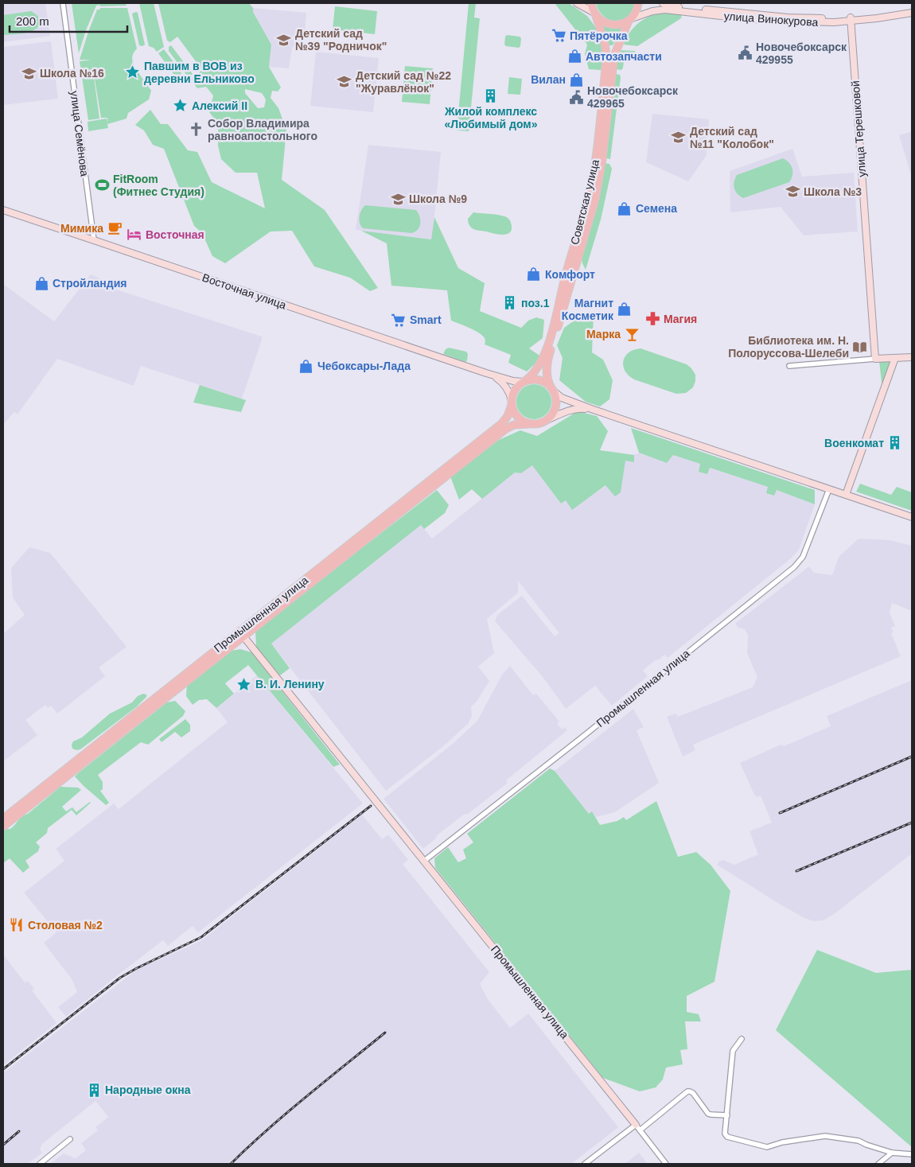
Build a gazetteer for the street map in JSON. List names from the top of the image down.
{
  "streets": {
    "main road": ["Советская улица", "Промышленная улица"],
    "street": [
      "улица Винокурова",
      "улица Терешковой",
      "улица Семёнова",
      "Восточная улица"
    ]
  },
  "crossings": [
    ["улица Винокурова", "улица Терешковой"],
    ["улица Винокурова", "Советская улица"],
    ["улица Семёнова", "Восточная улица"],
    ["Советская улица", "Восточная улица"],
    ["Советская улица", "Промышленная улица"],
    ["Восточная улица", "Промышленная улица"]
  ],
  "places": {
    "supermarket": ["Пятёрочка", "Smart"],
    "school or university": [
      "Детский сад №39 \"Родничок\"",
      "Школа №16",
      "Детский сад №22 \"Журавлёнок\"",
      "Детский сад №11 \"Колобок\"",
      "Школа №3",
      "Школа №9"
    ],
    "public building": ["Новочебоксарск 429955", "Новочебоксарск 429965"],
    "shop": [
      "Автозапчасти",
      "Вилан",
      "Семена",
      "Комфорт",
      "Стройландия",
      "Магнит Косметик",
      "Чебоксары-Лада"
    ],
    "place": ["Павшим в ВОВ из деревни Ельниково", "Алексий II", "В. И. Ленину"],
    "building": [
      "Жилой комплекс «Любимый дом»",
      "поз.1",
      "Военкомат",
      "Народные окна"
    ],
    "church": ["Собор Владимира равноапостольного"],
    "sports": ["FitRoom (Фитнес Студия)"],
    "cafe": ["Мимика"],
    "hotel": ["Восточная"],
    "pharmacy": ["Магия"],
    "bar": ["Марка"],
    "library": ["Библиотека им. Н. Полоруссова-Шелеби"],
    "restaurant": ["Столовая №2"]
  },
  "scale_bar": "200 m"
}
